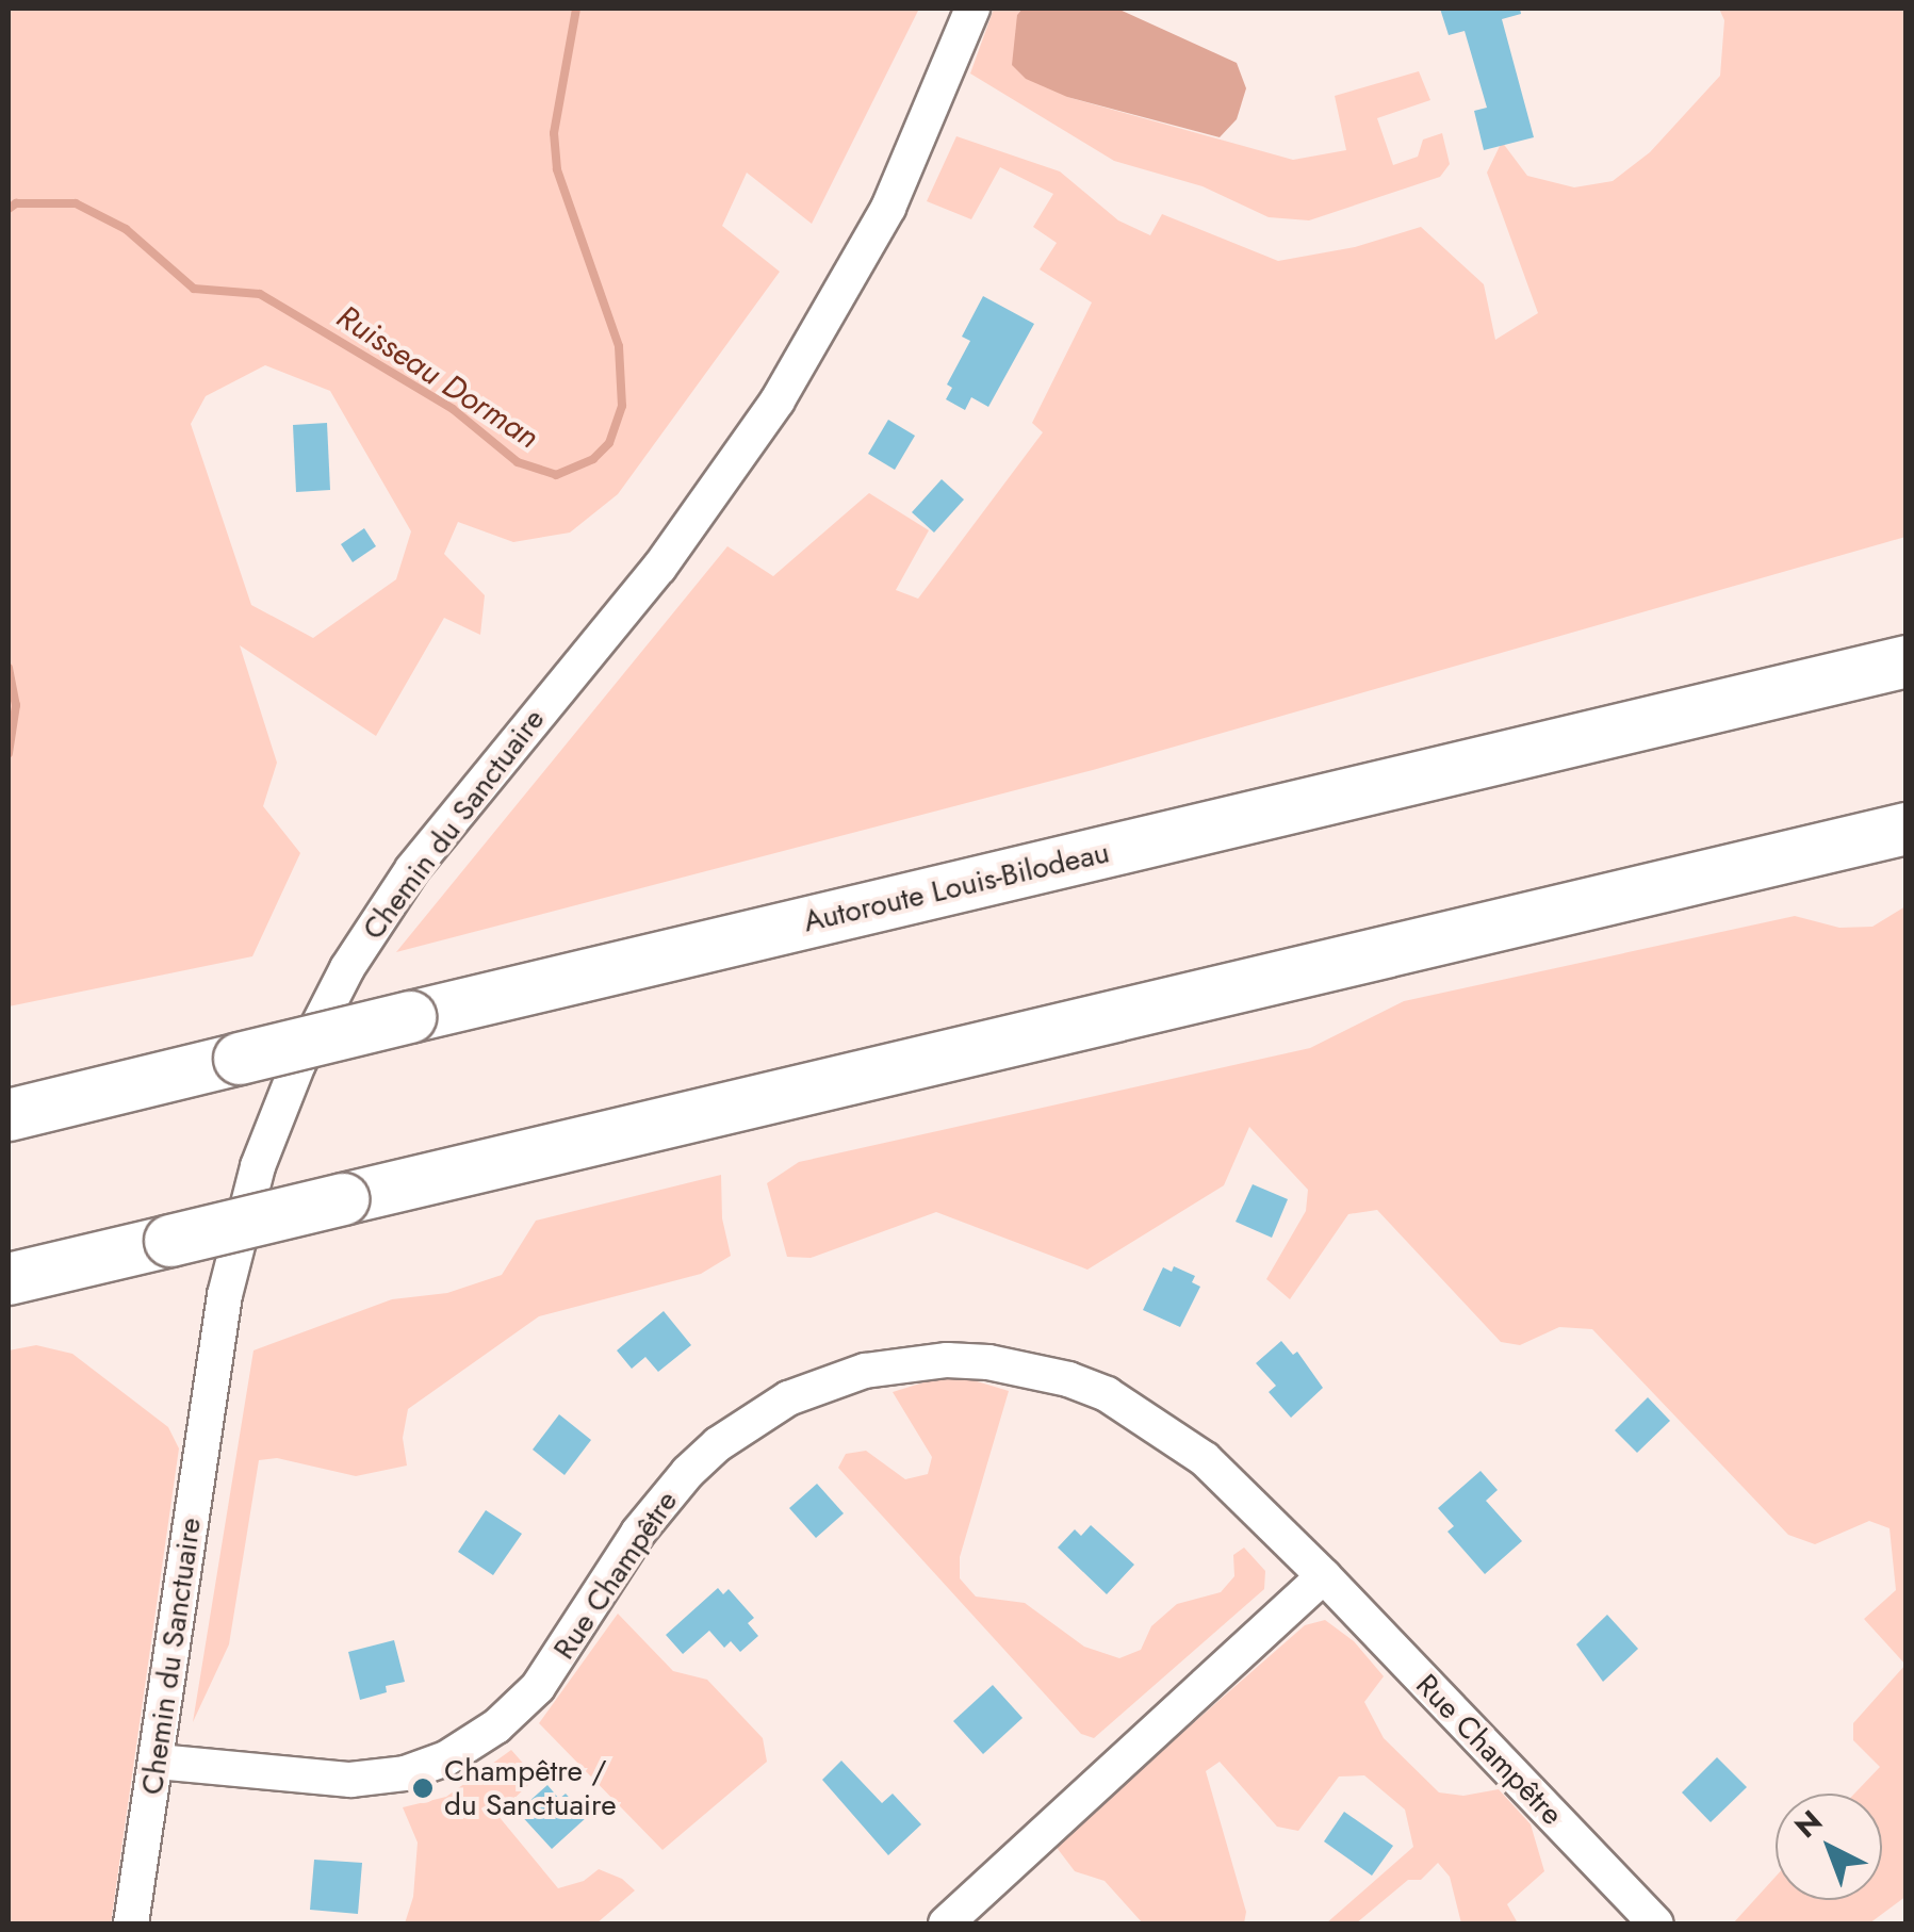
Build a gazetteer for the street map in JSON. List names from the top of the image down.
{
  "streets": {
    "highway": ["Autoroute Louis-Bilodeau"],
    "street": ["Chemin du Sanctuaire", "Rue Champêtre"]
  },
  "crossings": [
    ["Chemin du Sanctuaire", "Rue Champêtre"]
  ],
  "water": ["Ruisseau Dorman"],
  "places": ["Champêtre / du Sanctuaire"],
  "north": "top left"
}
